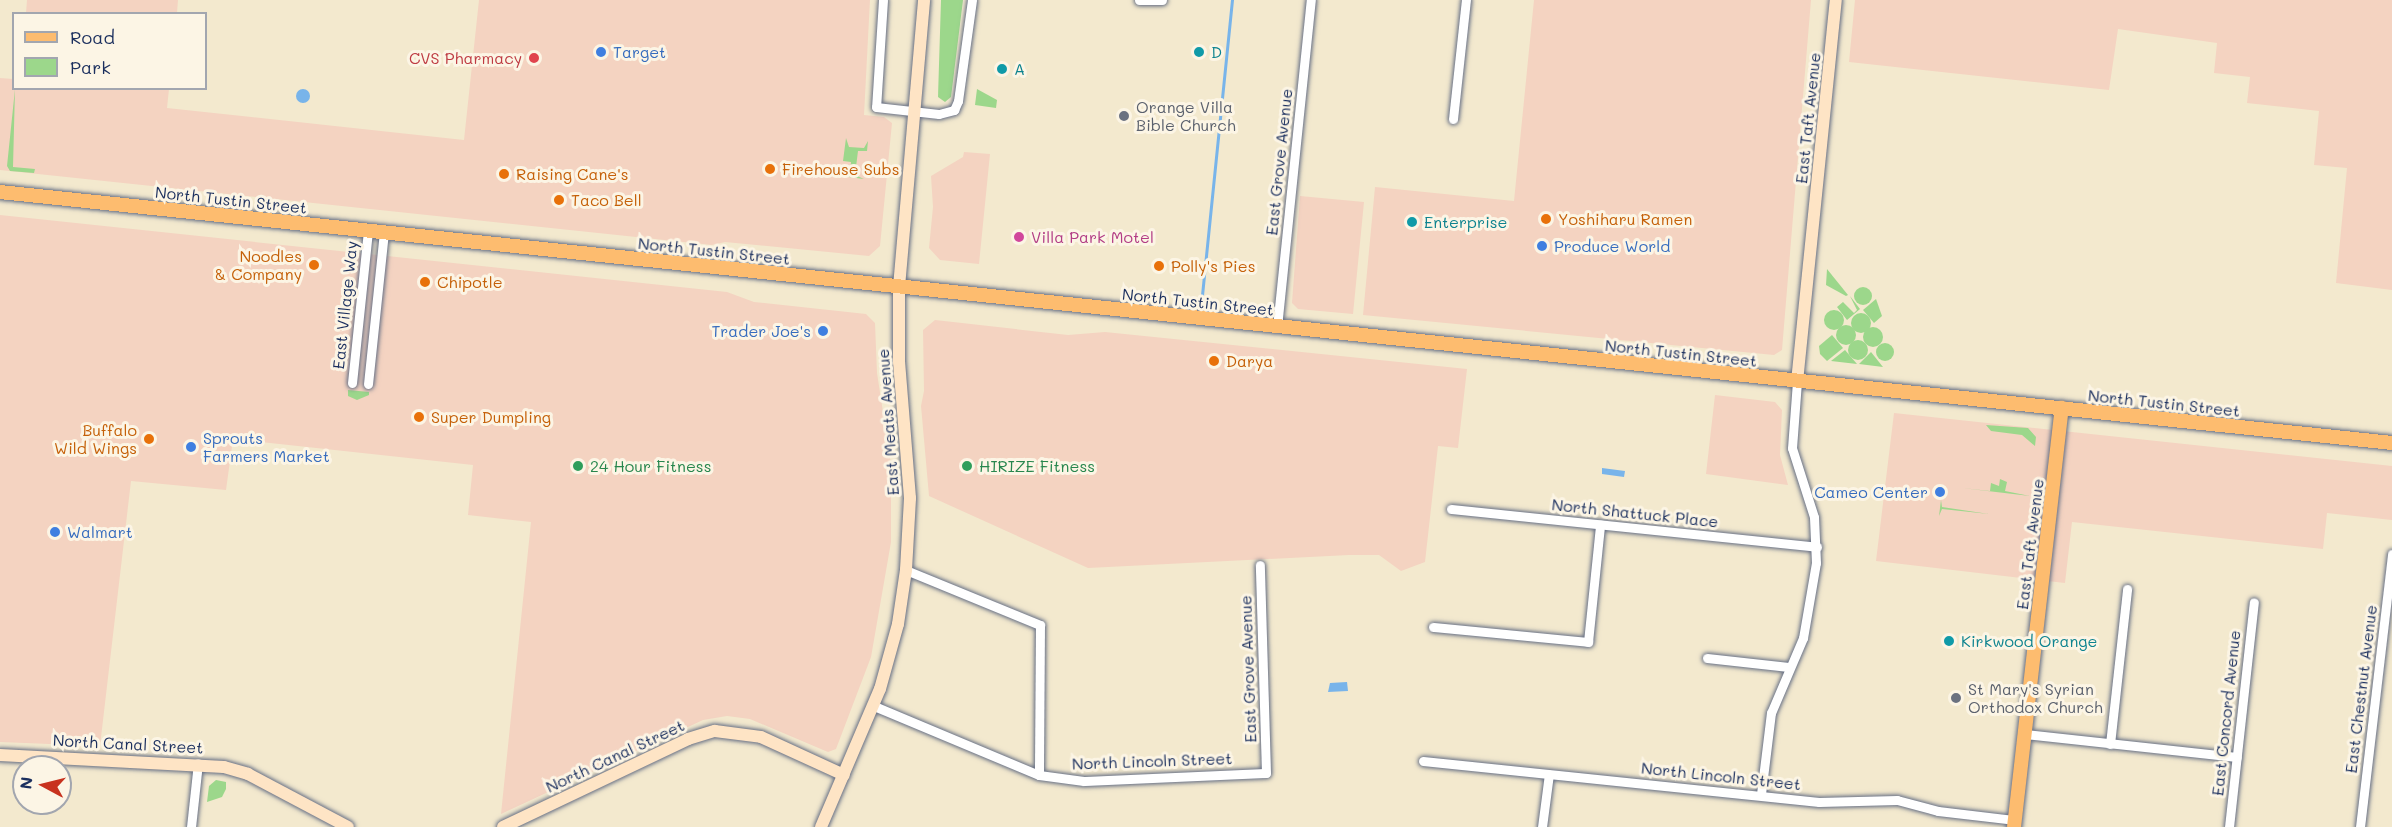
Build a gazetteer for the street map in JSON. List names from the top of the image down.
{
  "streets": {
    "main road": ["East Taft Avenue", "North Tustin Street"],
    "street": [
      "East Grove Avenue",
      "East Village Way",
      "East Meats Avenue",
      "North Shattuck Place",
      "East Chestnut Avenue",
      "East Concord Avenue",
      "North Canal Street",
      "North Lincoln Street"
    ]
  },
  "crossings": [
    ["East Taft Avenue", "North Tustin Street"],
    ["East Taft Avenue", "North Lincoln Street"],
    ["East Grove Avenue", "North Tustin Street"],
    ["East Grove Avenue", "North Lincoln Street"],
    ["North Tustin Street", "East Village Way"],
    ["North Tustin Street", "East Meats Avenue"],
    ["East Meats Avenue", "North Canal Street"],
    ["East Meats Avenue", "North Lincoln Street"]
  ],
  "places": [
    "Target",
    "D",
    "CVS Pharmacy",
    "A",
    "Orange Villa Bible Church",
    "Firehouse Subs",
    "Raising Cane's",
    "Taco Bell",
    "Yoshiharu Ramen",
    "Enterprise",
    "Villa Park Motel",
    "Produce World",
    "Noodles & Company",
    "Polly's Pies",
    "Chipotle",
    "Trader Joe's",
    "Darya",
    "Super Dumpling",
    "Buffalo Wild Wings",
    "Sprouts Farmers Market",
    "24 Hour Fitness",
    "HIRIZE Fitness",
    "Cameo Center",
    "Walmart",
    "Kirkwood Orange",
    "St Mary's Syrian Orthodox Church"
  ],
  "legend": ["Road", "Park"],
  "north": "left"
}
